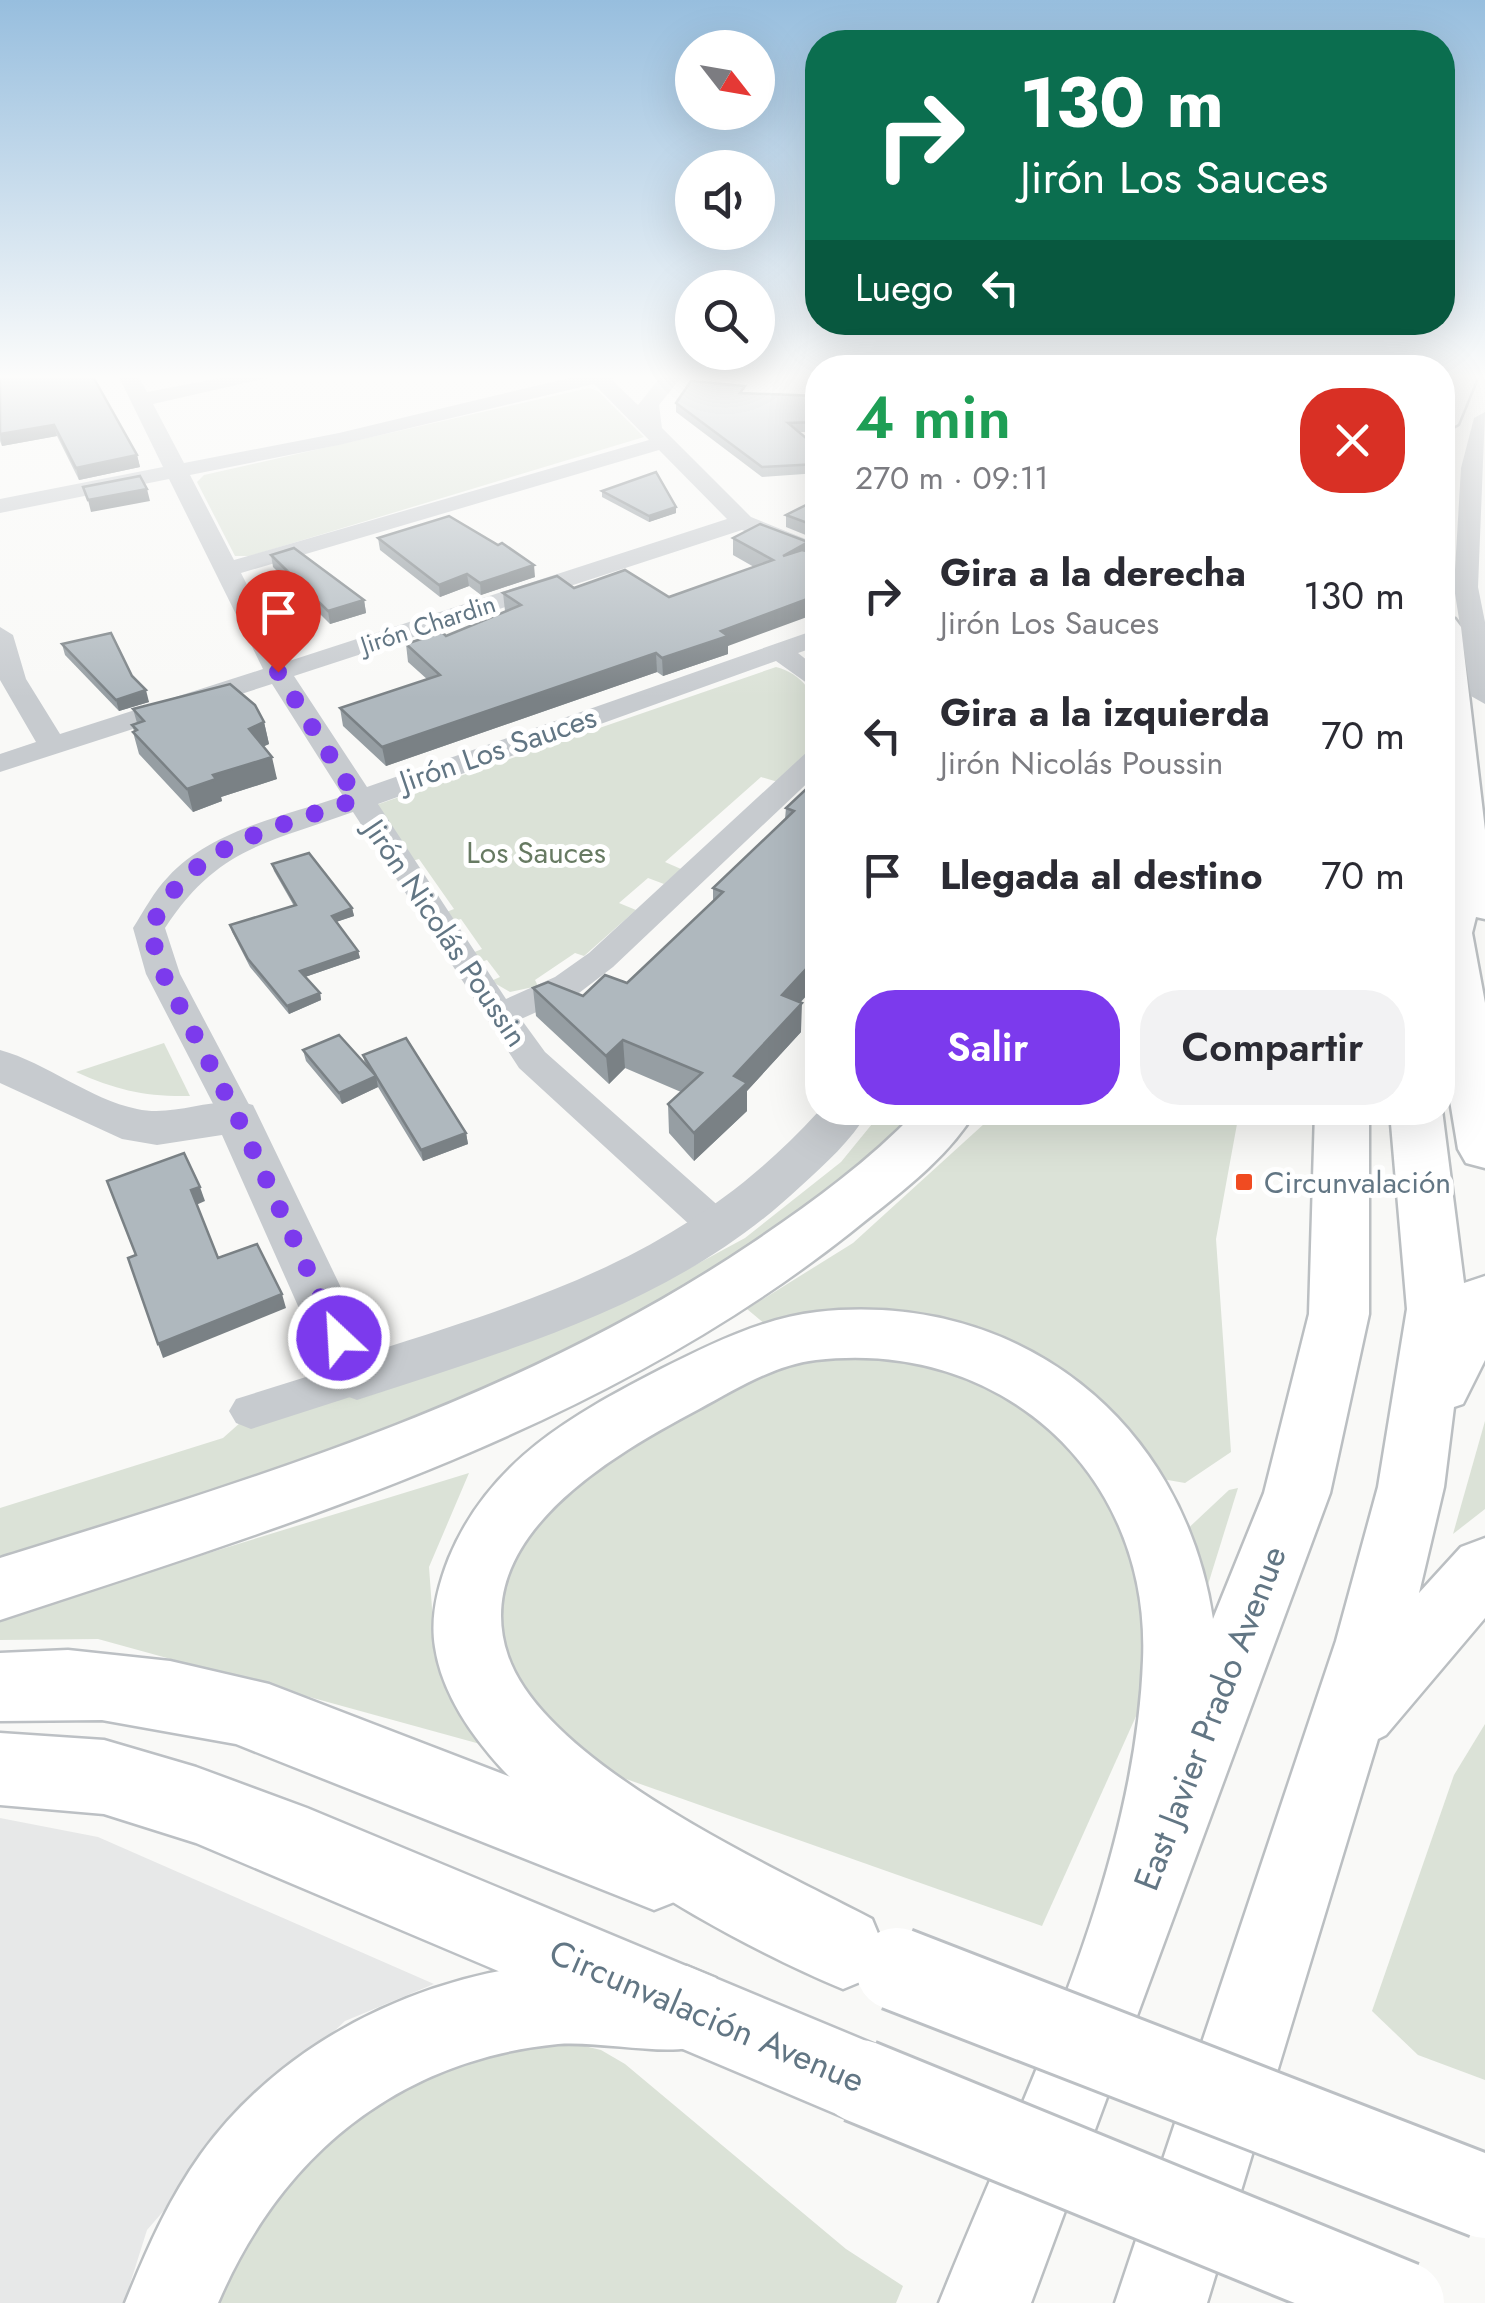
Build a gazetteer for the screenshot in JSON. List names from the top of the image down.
{
  "streets": {
    "main road": ["East Javier Prado Avenue", "Circunvalación Avenue"],
    "street": ["Jirón Chardin", "Jirón Los Sauces", "Jirón Nicolás Poussin"]
  },
  "crossings": [
    ["Jirón Chardin", "Jirón Nicolás Poussin"],
    ["Jirón Los Sauces", "Jirón Nicolás Poussin"]
  ],
  "parks": ["Los Sauces"],
  "places": {
    "transit": ["Circunvalación"]
  },
  "north": "bottom right",
  "page": {
    "turn": ["130 m", "Jirón Los Sauces"],
    "then": "Luego",
    "heading": ["4 min", "270 m · 09:11"],
    "list": [
      {
        "name": "Gira a la derecha",
        "note": "Jirón Los Sauces",
        "value": "130 m"
      },
      {
        "name": "Gira a la izquierda",
        "note": "Jirón Nicolás Poussin",
        "value": "70 m"
      },
      {
        "name": "Llegada al destino",
        "value": "70 m"
      }
    ],
    "buttons": ["Salir", "Compartir"]
  }
}
